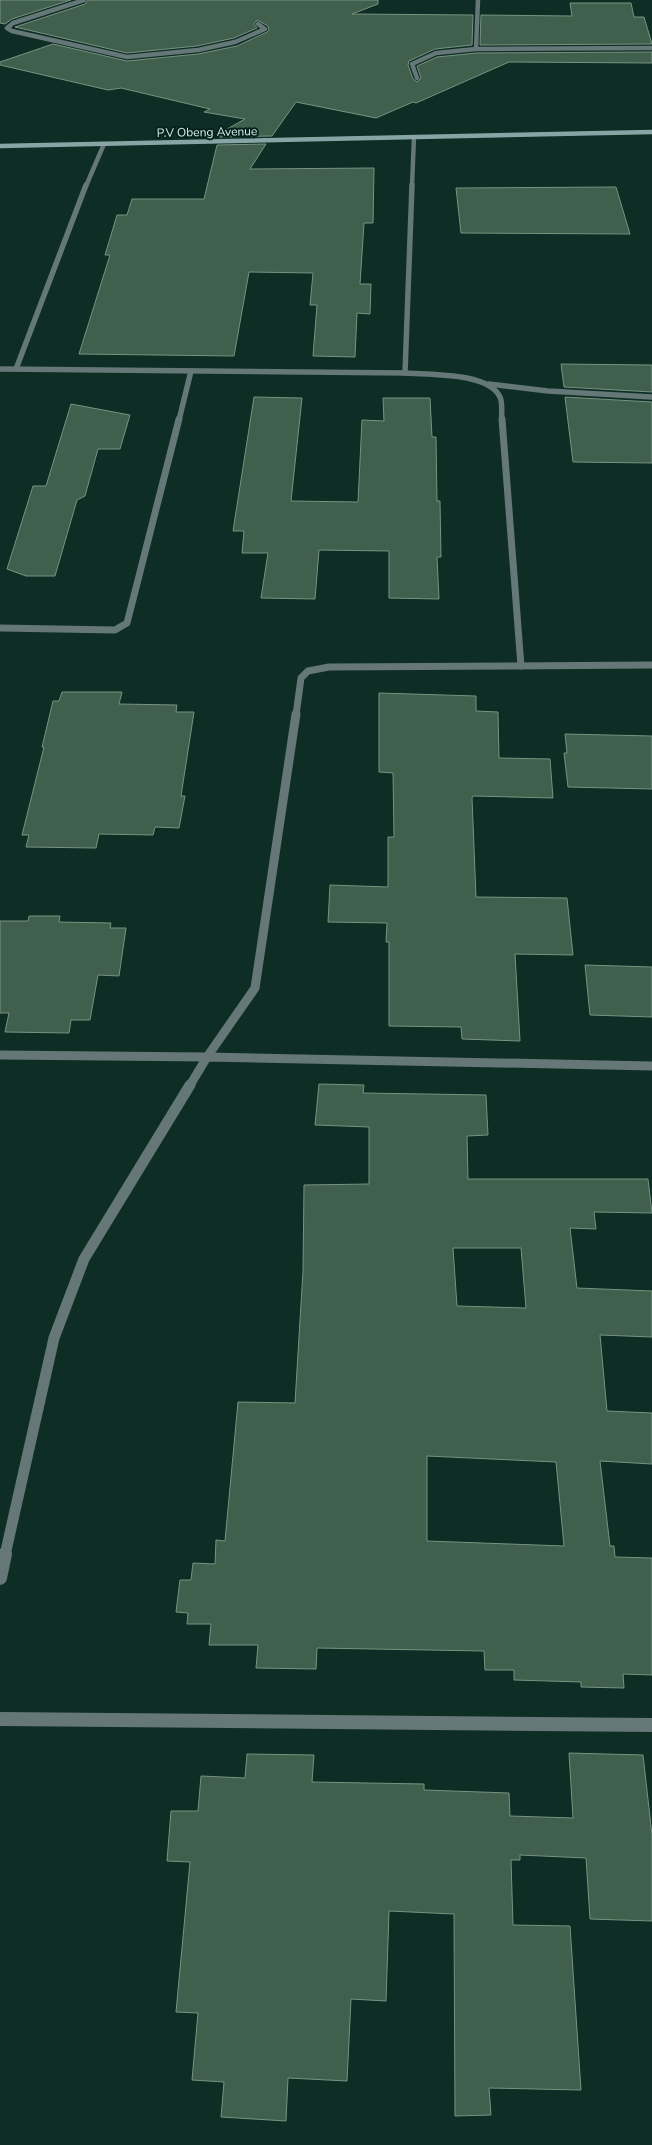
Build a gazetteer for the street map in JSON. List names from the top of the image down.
{
  "streets": {
    "main road": ["P.V Obeng Avenue"]
  }
}
